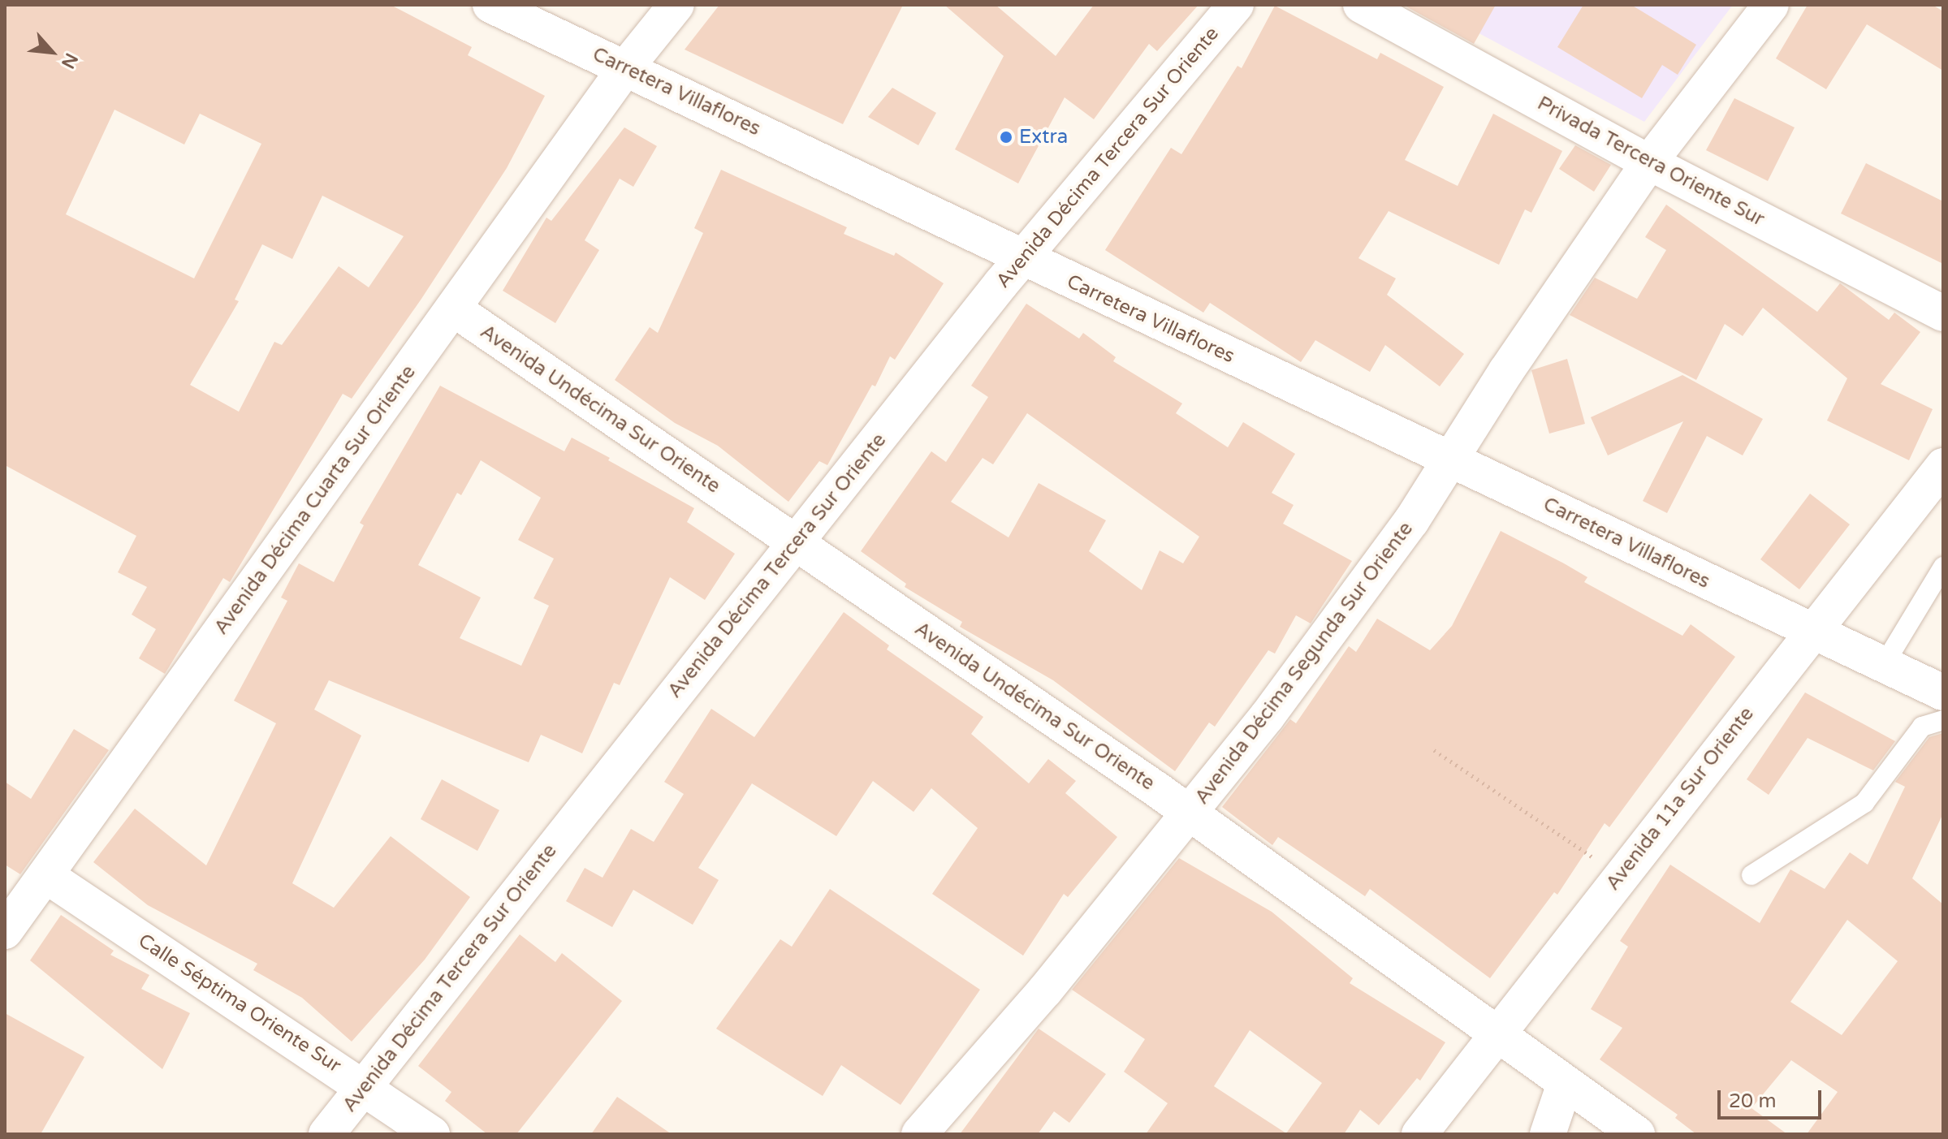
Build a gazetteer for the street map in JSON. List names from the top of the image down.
{
  "streets": {
    "street": [
      "Carretera Villaflores",
      "Avenida Décima Tercera Sur Oriente",
      "Privada Tercera Oriente Sur",
      "Avenida Undécima Sur Oriente",
      "Avenida Décima Cuarta Sur Oriente",
      "Avenida Décima Segunda Sur Oriente",
      "Avenida 11a Sur Oriente",
      "Calle Séptima Oriente Sur"
    ]
  },
  "crossings": [
    ["Carretera Villaflores", "Avenida Décima Tercera Sur Oriente"],
    ["Carretera Villaflores", "Avenida Décima Cuarta Sur Oriente"],
    ["Carretera Villaflores", "Avenida Décima Segunda Sur Oriente"],
    ["Carretera Villaflores", "Avenida 11a Sur Oriente"],
    ["Avenida Décima Tercera Sur Oriente", "Avenida Undécima Sur Oriente"],
    ["Avenida Décima Tercera Sur Oriente", "Calle Séptima Oriente Sur"],
    ["Privada Tercera Oriente Sur", "Avenida Décima Segunda Sur Oriente"],
    ["Avenida Undécima Sur Oriente", "Avenida Décima Cuarta Sur Oriente"],
    ["Avenida Undécima Sur Oriente", "Avenida Décima Segunda Sur Oriente"],
    ["Avenida Undécima Sur Oriente", "Avenida 11a Sur Oriente"],
    ["Avenida Décima Cuarta Sur Oriente", "Calle Séptima Oriente Sur"]
  ],
  "places": ["Extra"],
  "scale_bar": "20 m",
  "north": "bottom right"
}
